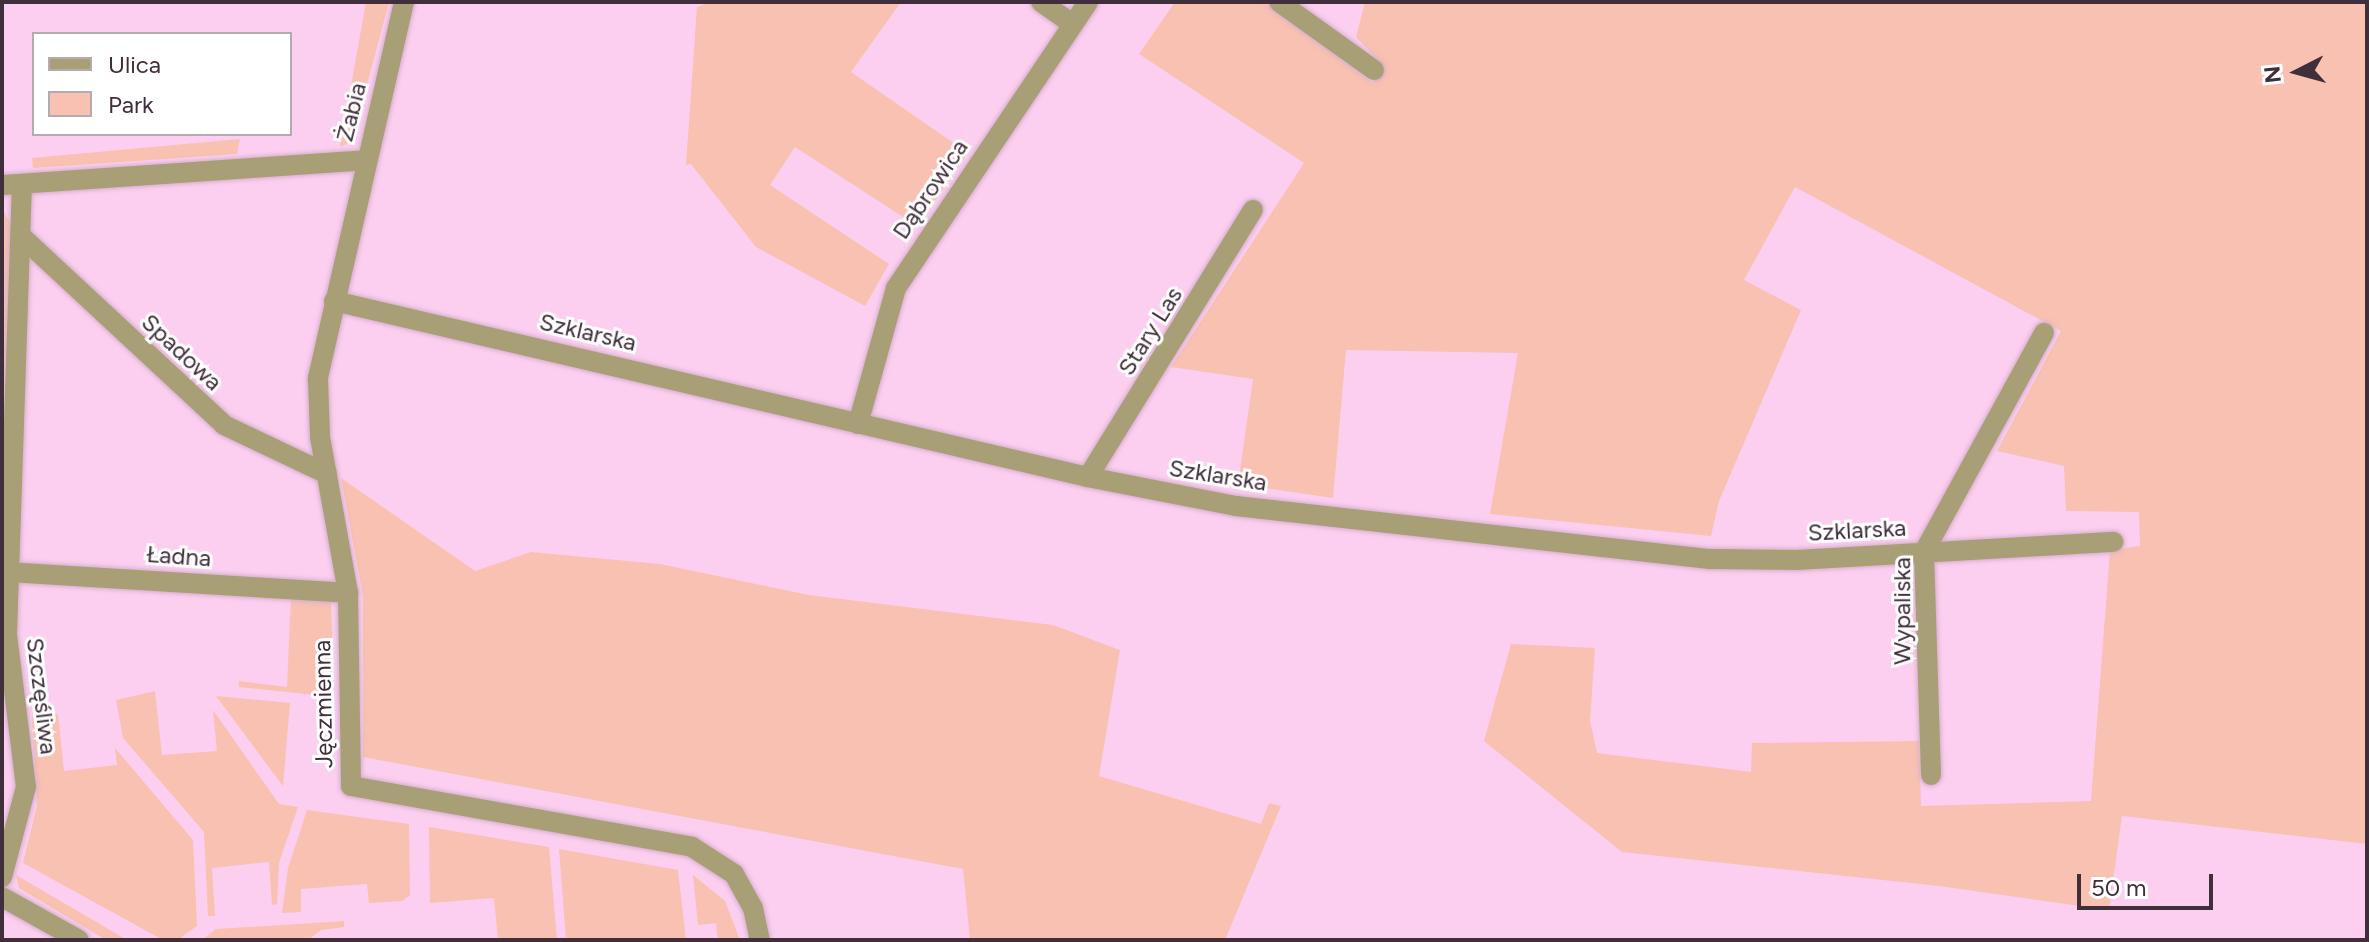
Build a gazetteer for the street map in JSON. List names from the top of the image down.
{
  "streets": {
    "street": [
      "Żabia",
      "Dąbrowica",
      "Stary Las",
      "Szklarska",
      "Spadowa",
      "Ładna",
      "Wypaliska",
      "Szczęśliwa",
      "Jęczmienna"
    ]
  },
  "crossings": [
    ["Żabia", "Szczęśliwa"],
    ["Żabia", "Jęczmienna"],
    ["Dąbrowica", "Szklarska"],
    ["Stary Las", "Szklarska"],
    ["Szklarska", "Wypaliska"],
    ["Szklarska", "Jęczmienna"],
    ["Spadowa", "Szczęśliwa"],
    ["Spadowa", "Jęczmienna"],
    ["Ładna", "Szczęśliwa"],
    ["Ładna", "Jęczmienna"]
  ],
  "legend": ["Ulica", "Park"],
  "scale_bar": "50 m",
  "north": "left"
}
